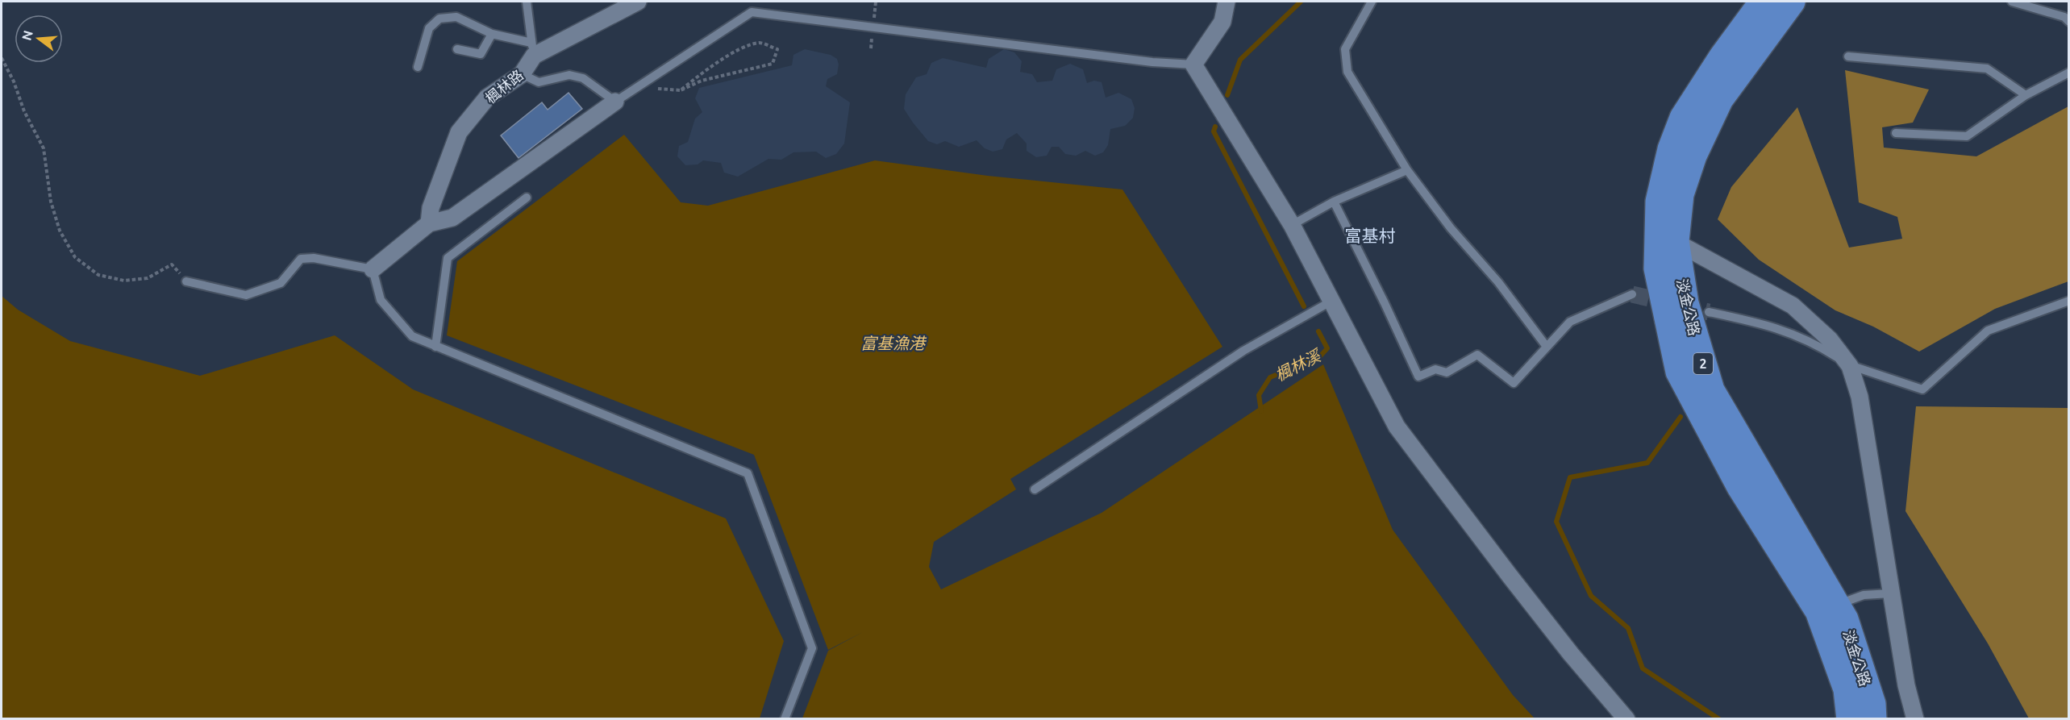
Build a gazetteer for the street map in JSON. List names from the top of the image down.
{
  "streets": {
    "main road": ["淡金公路", "2"],
    "street": ["楓林路"]
  },
  "districts": ["富基村"],
  "water": ["富基漁港", "楓林溪"],
  "north": "left"
}
